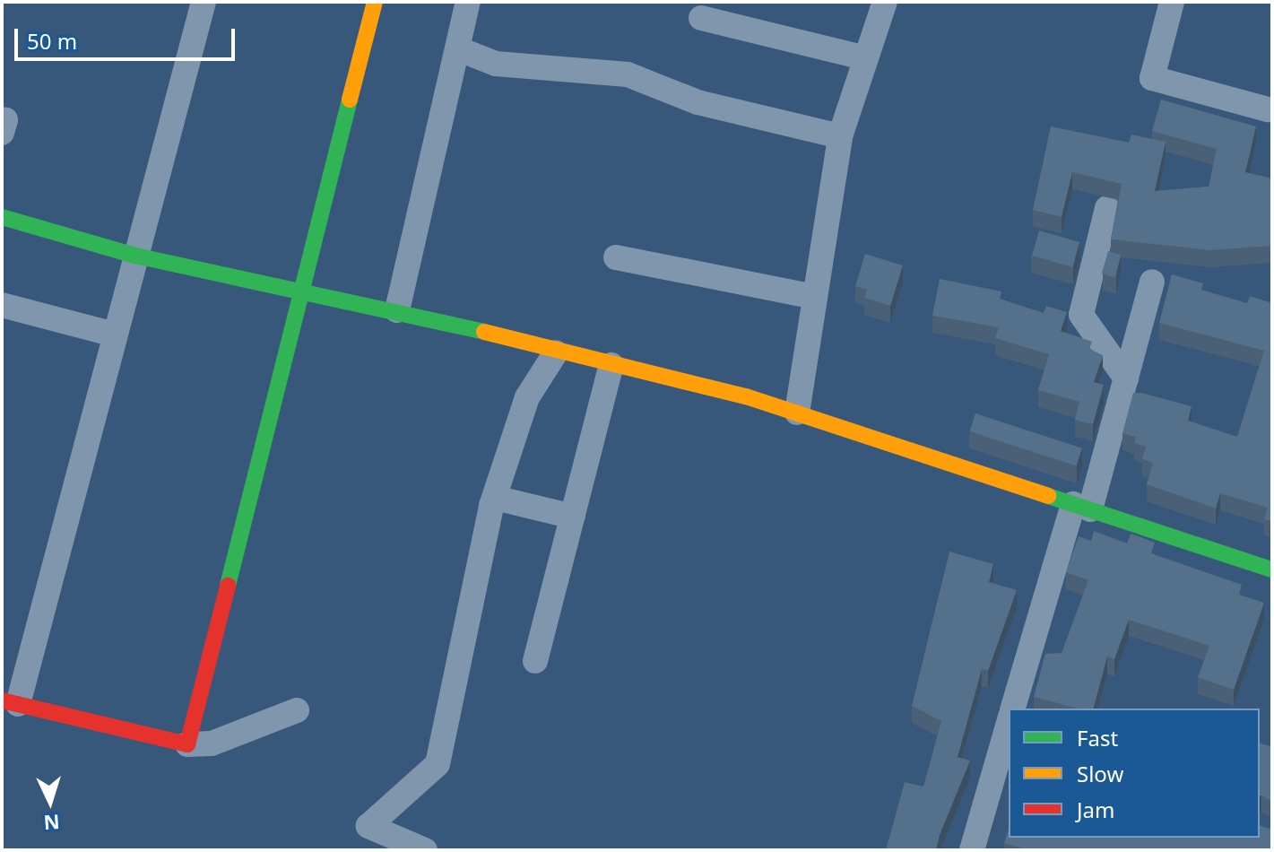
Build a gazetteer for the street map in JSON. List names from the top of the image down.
{
  "legend": ["Fast", "Slow", "Jam"],
  "scale_bar": "50 m",
  "north": "bottom"
}
